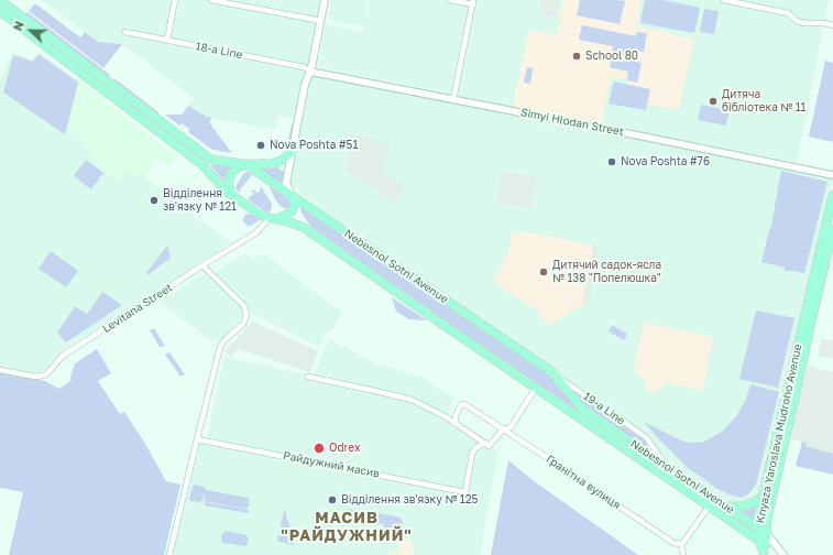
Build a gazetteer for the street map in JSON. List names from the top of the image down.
{
  "streets": {
    "main road": ["Nebesnoi Sotni Avenue", "Levitana Street", "Knyaza Yaroslava Mudroho Avenue"],
    "street": [
      "18-a Line",
      "Simyi Hlodan Street",
      "19-a Line",
      "Райдужний масив",
      "Гранітна вулиця"
    ]
  },
  "crossings": [
    ["18-a Line", "Simyi Hlodan Street"],
    ["18-a Line", "Levitana Street"],
    ["Simyi Hlodan Street", "Levitana Street"],
    ["Nebesnoi Sotni Avenue", "Levitana Street"],
    ["Nebesnoi Sotni Avenue", "19-a Line"],
    ["Nebesnoi Sotni Avenue", "Knyaza Yaroslava Mudroho Avenue"]
  ],
  "districts": ["МАСИВ \"РАЙДУЖНИЙ\""],
  "places": [
    "School 80",
    "Дитяча бібліотека № 11",
    "Nova Poshta #51",
    "Nova Poshta #76",
    "Відділення зв'язку № 121",
    "Дитячий садок-ясла № 138 \"Попелюшка\"",
    "Odrex",
    "Відділення зв'язку № 125"
  ],
  "north": "left"
}
